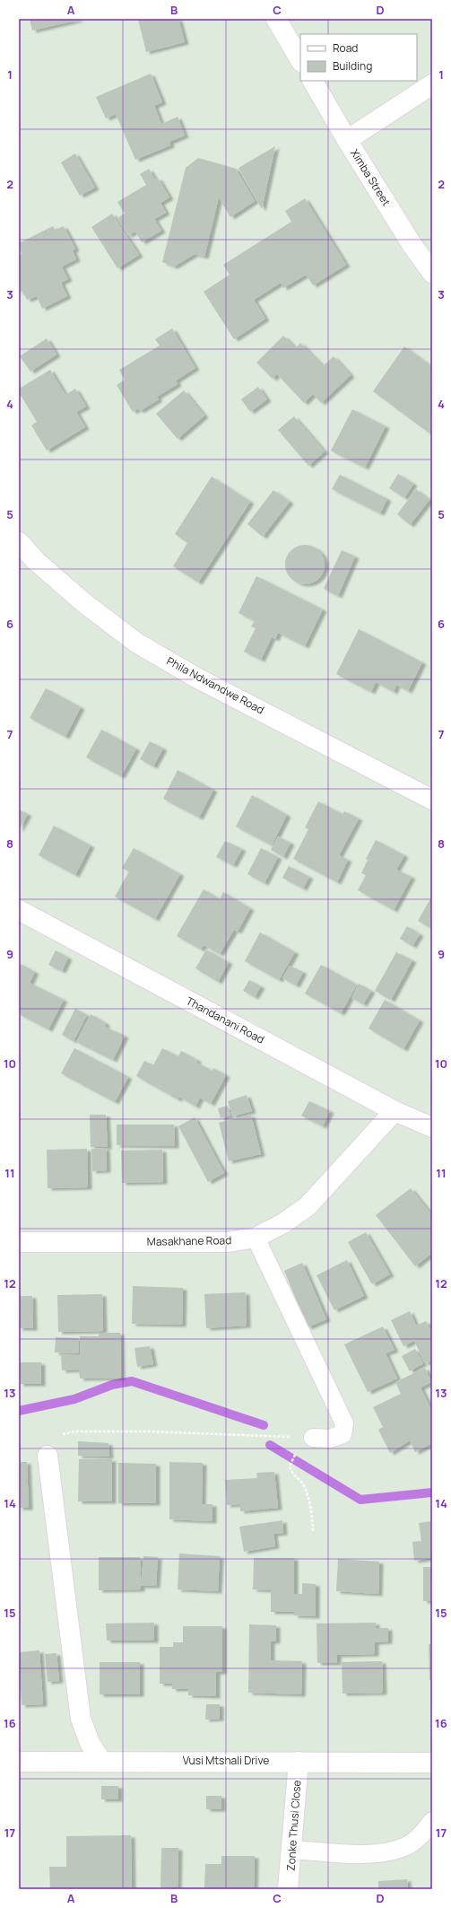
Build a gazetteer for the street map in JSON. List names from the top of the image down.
{
  "streets": {
    "street": [
      "Ximba Street",
      "Phila Ndwandwe Road",
      "Thandanani Road",
      "Masakhane Road",
      "Vusi Mtshali Drive",
      "Zonke Thusi Close"
    ]
  },
  "crossings": [
    ["Thandanani Road", "Masakhane Road"],
    ["Vusi Mtshali Drive", "Zonke Thusi Close"]
  ],
  "legend": ["Road", "Building"],
  "grid": {
    "columns": [
      "A",
      "B",
      "C",
      "D"
    ],
    "rows": [
      "1",
      "2",
      "3",
      "4",
      "5",
      "6",
      "7",
      "8",
      "9",
      "10",
      "11",
      "12",
      "13",
      "14",
      "15",
      "16",
      "17"
    ]
  }
}
